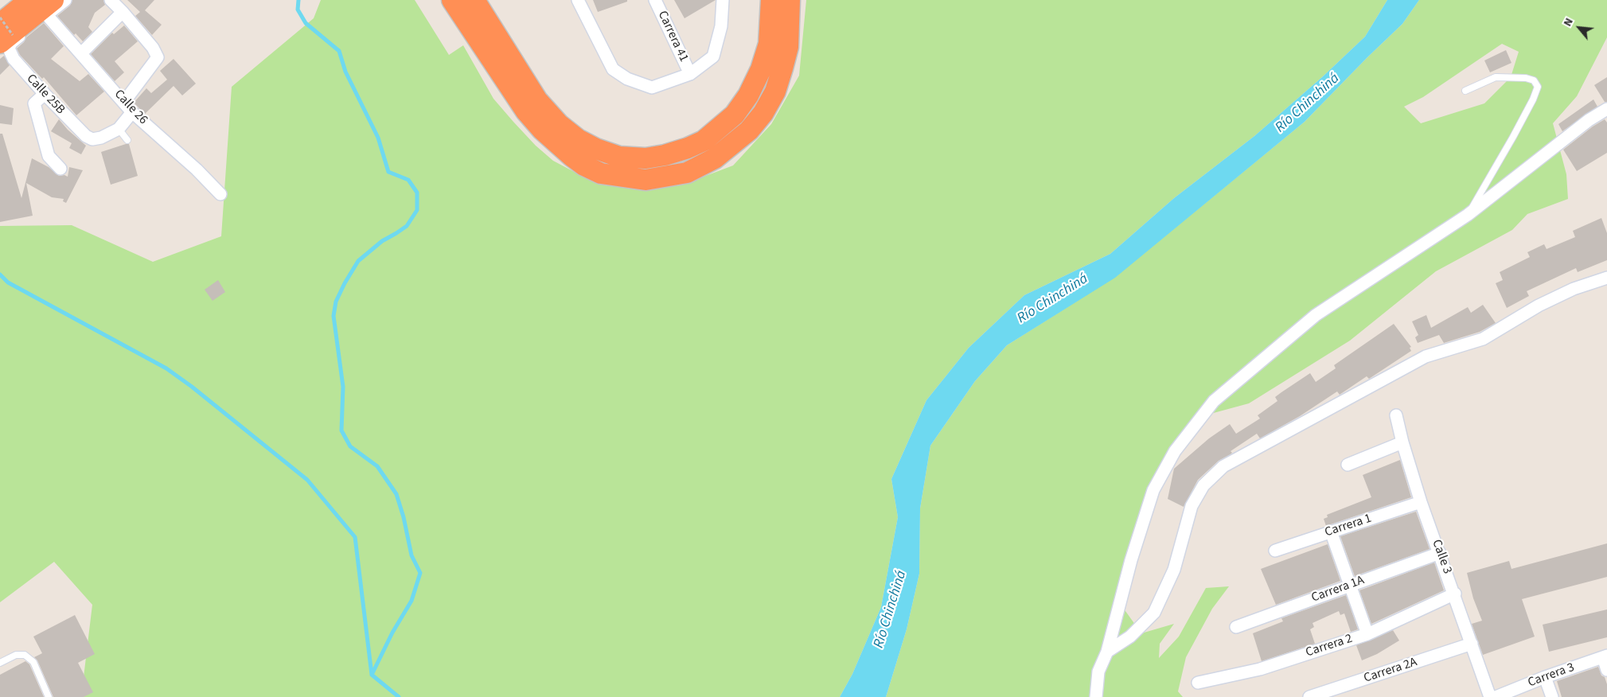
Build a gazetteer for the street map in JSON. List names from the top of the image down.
{
  "streets": {
    "street": [
      "Carrera 41",
      "Calle 25B",
      "Calle 26",
      "Carrera 1",
      "Calle 3",
      "Carrera 1A",
      "Carrera 2",
      "Carrera 2A",
      "Carrera 3"
    ]
  },
  "crossings": [
    ["Carrera 1", "Calle 3"],
    ["Calle 3", "Carrera 1A"],
    ["Calle 3", "Carrera 2"],
    ["Calle 3", "Carrera 2A"]
  ],
  "water": ["Río Chinchiná"],
  "north": "top left"
}
